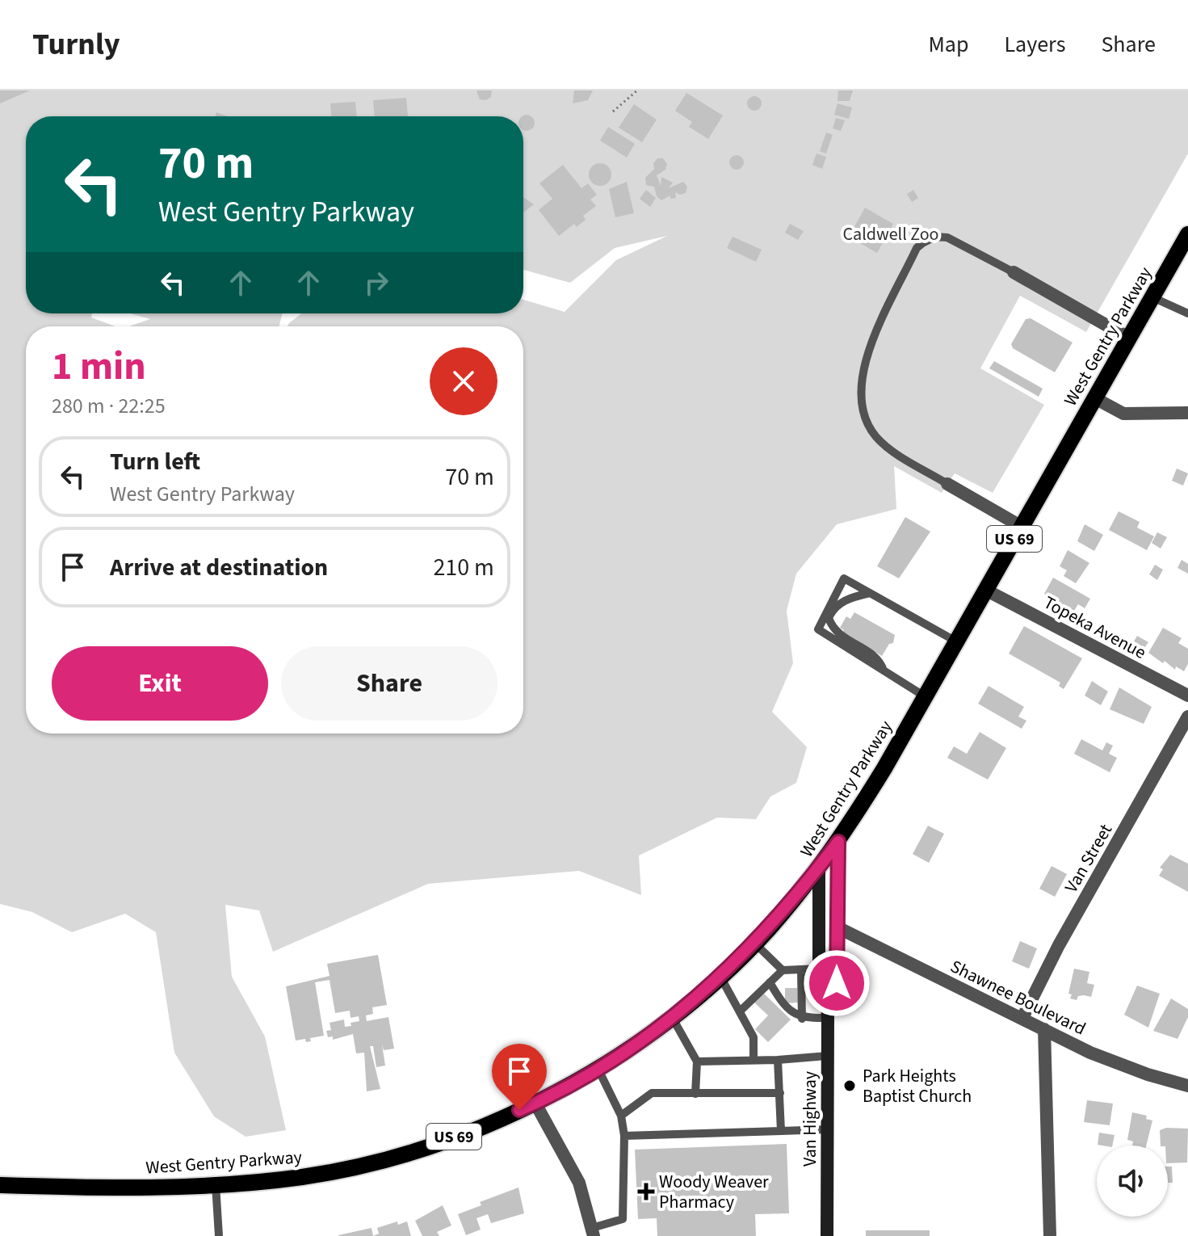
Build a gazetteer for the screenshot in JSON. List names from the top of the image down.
{
  "streets": {
    "main road": ["West Gentry Parkway", "US 69", "Van Highway"],
    "street": ["Topeka Avenue", "Van Street", "Shawnee Boulevard"]
  },
  "crossings": [
    ["West Gentry Parkway", "Topeka Avenue"],
    ["West Gentry Parkway", "Van Highway"],
    ["Van Street", "Shawnee Boulevard"],
    ["Shawnee Boulevard", "Van Highway"]
  ],
  "parks": ["Caldwell Zoo"],
  "places": {
    "other": ["Park Heights Baptist Church"],
    "health": ["Woody Weaver Pharmacy"]
  },
  "page": {
    "header": "Turnly",
    "nav": ["Map", "Layers", "Share"],
    "turn": ["70 m", "West Gentry Parkway"],
    "heading": ["1 min", "280 m · 22:25"],
    "list": [
      {
        "name": "Turn left",
        "note": "West Gentry Parkway",
        "value": "70 m"
      },
      {
        "name": "Arrive at destination",
        "value": "210 m"
      }
    ],
    "buttons": ["Exit", "Share"]
  }
}
